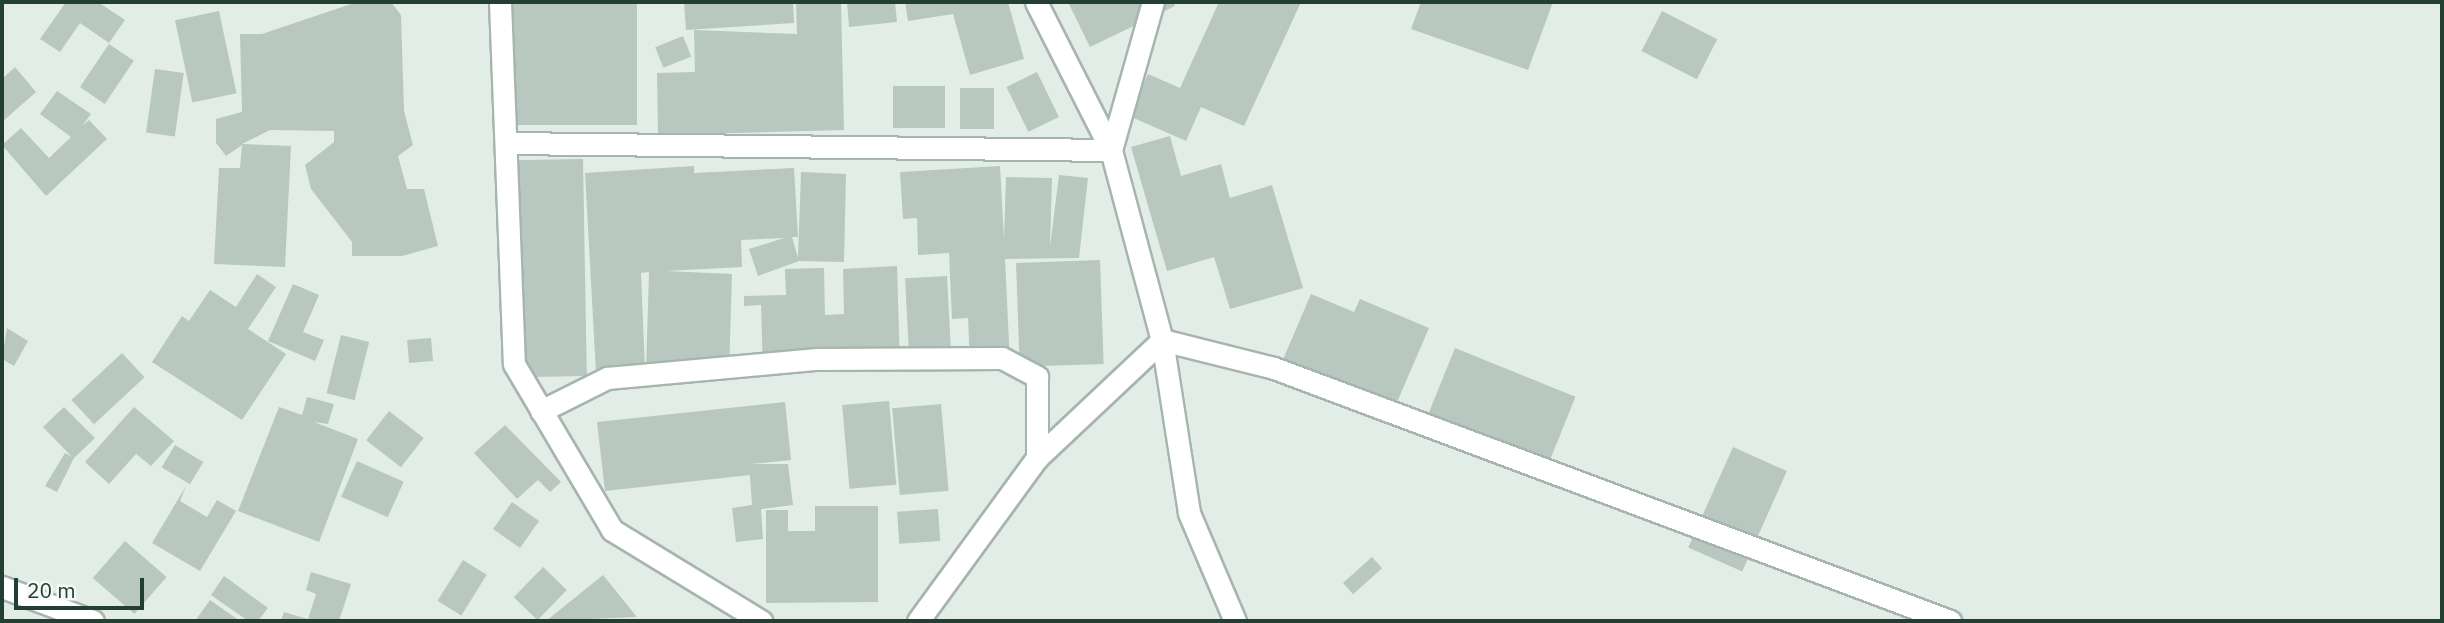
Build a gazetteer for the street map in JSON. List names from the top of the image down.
{
  "scale_bar": "20 m"
}
